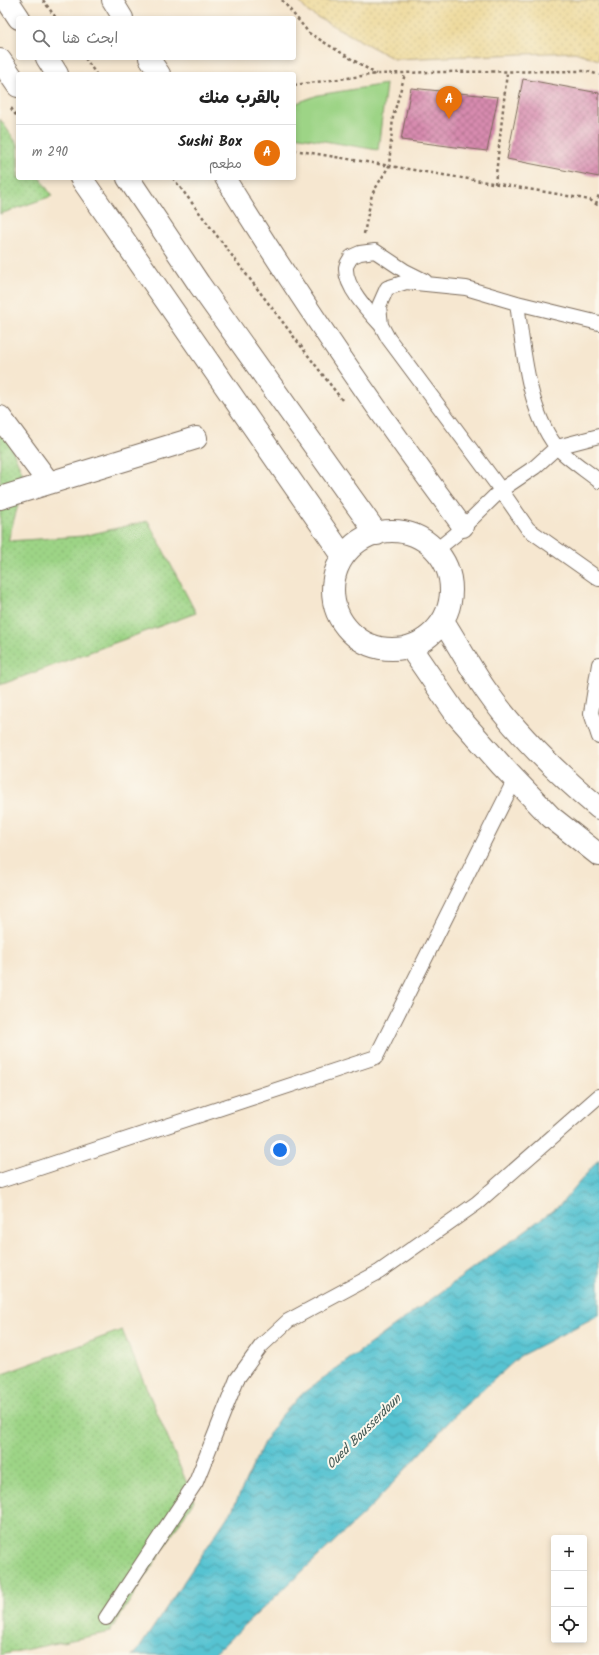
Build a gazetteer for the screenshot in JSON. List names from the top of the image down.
{
  "water": ["Oued Bousserdoun"],
  "page": {
    "search": "ابحث هنا",
    "heading": "بالقرب منك",
    "pins": "A",
    "list": [
      {
        "mark": "A",
        "name": "Sushi Box",
        "note": "مطعم",
        "value": "290 m"
      }
    ],
    "map_buttons": ["+", "−"]
  }
}
